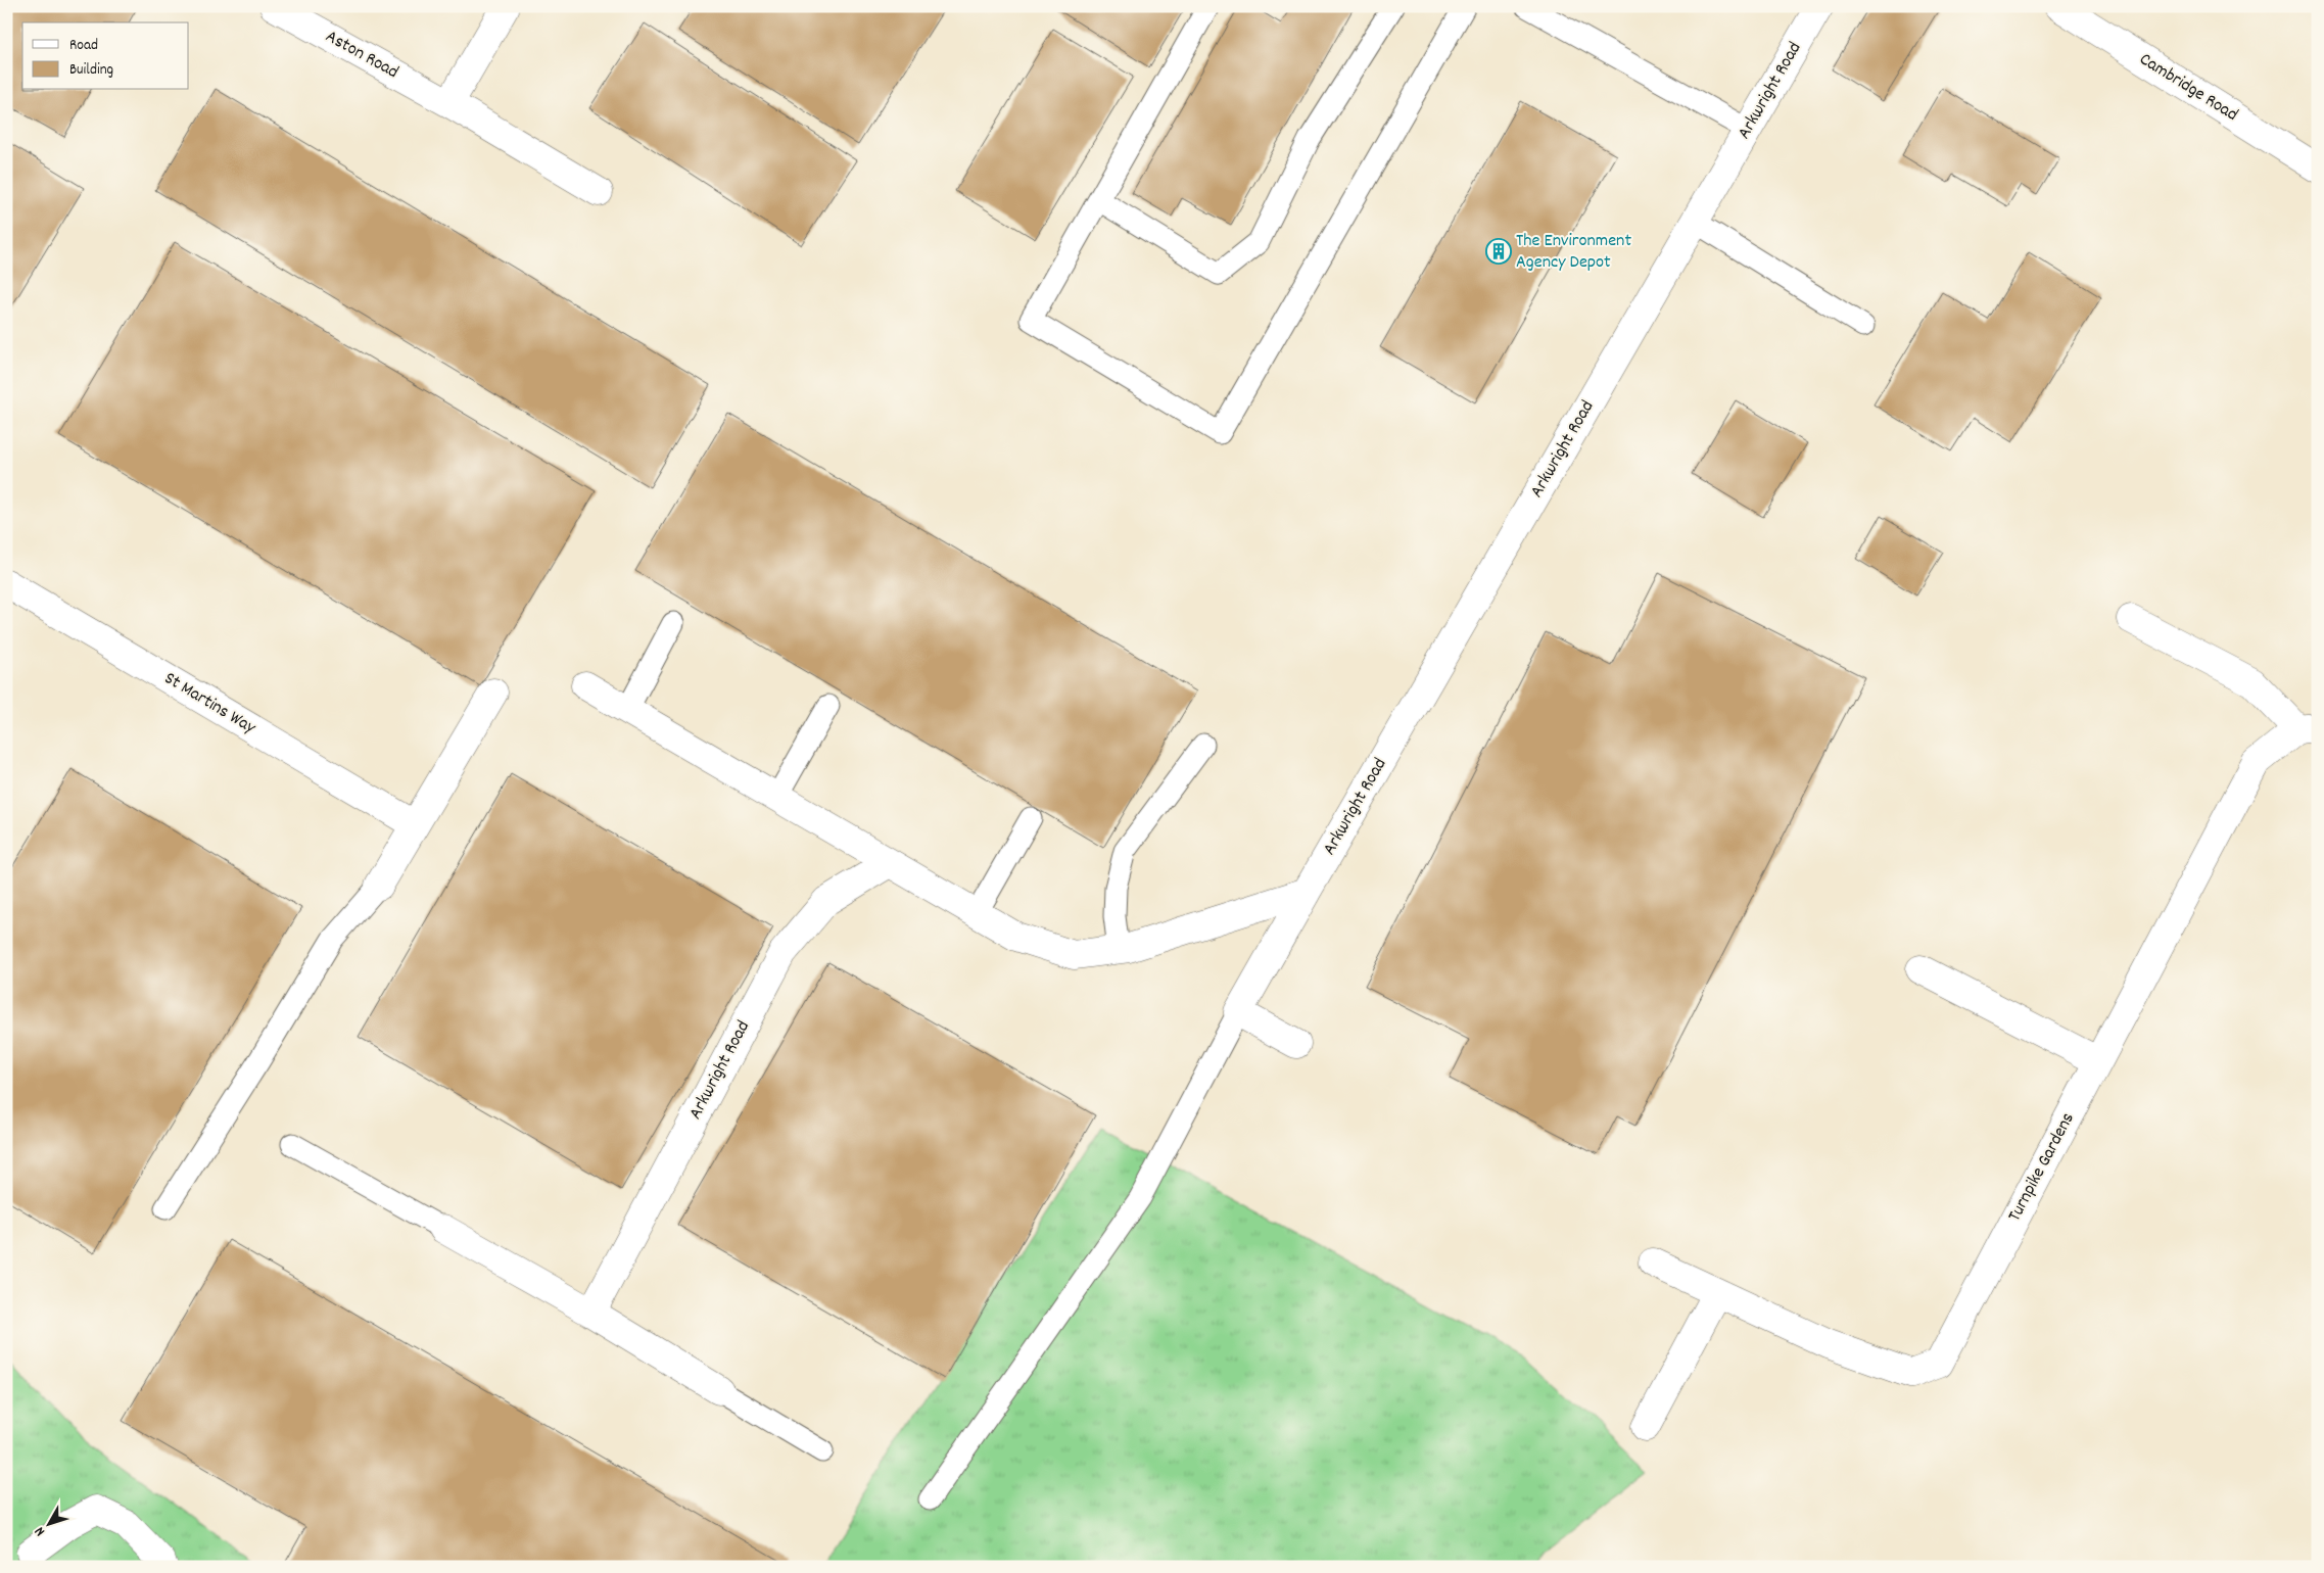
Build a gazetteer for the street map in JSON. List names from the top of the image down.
{
  "streets": {
    "street": [
      "Aston Road",
      "Cambridge Road",
      "Arkwright Road",
      "St Martins Way",
      "Turnpike Gardens"
    ]
  },
  "places": {
    "building": ["The Environment Agency Depot"]
  },
  "legend": ["Road", "Building"],
  "north": "bottom left"
}
